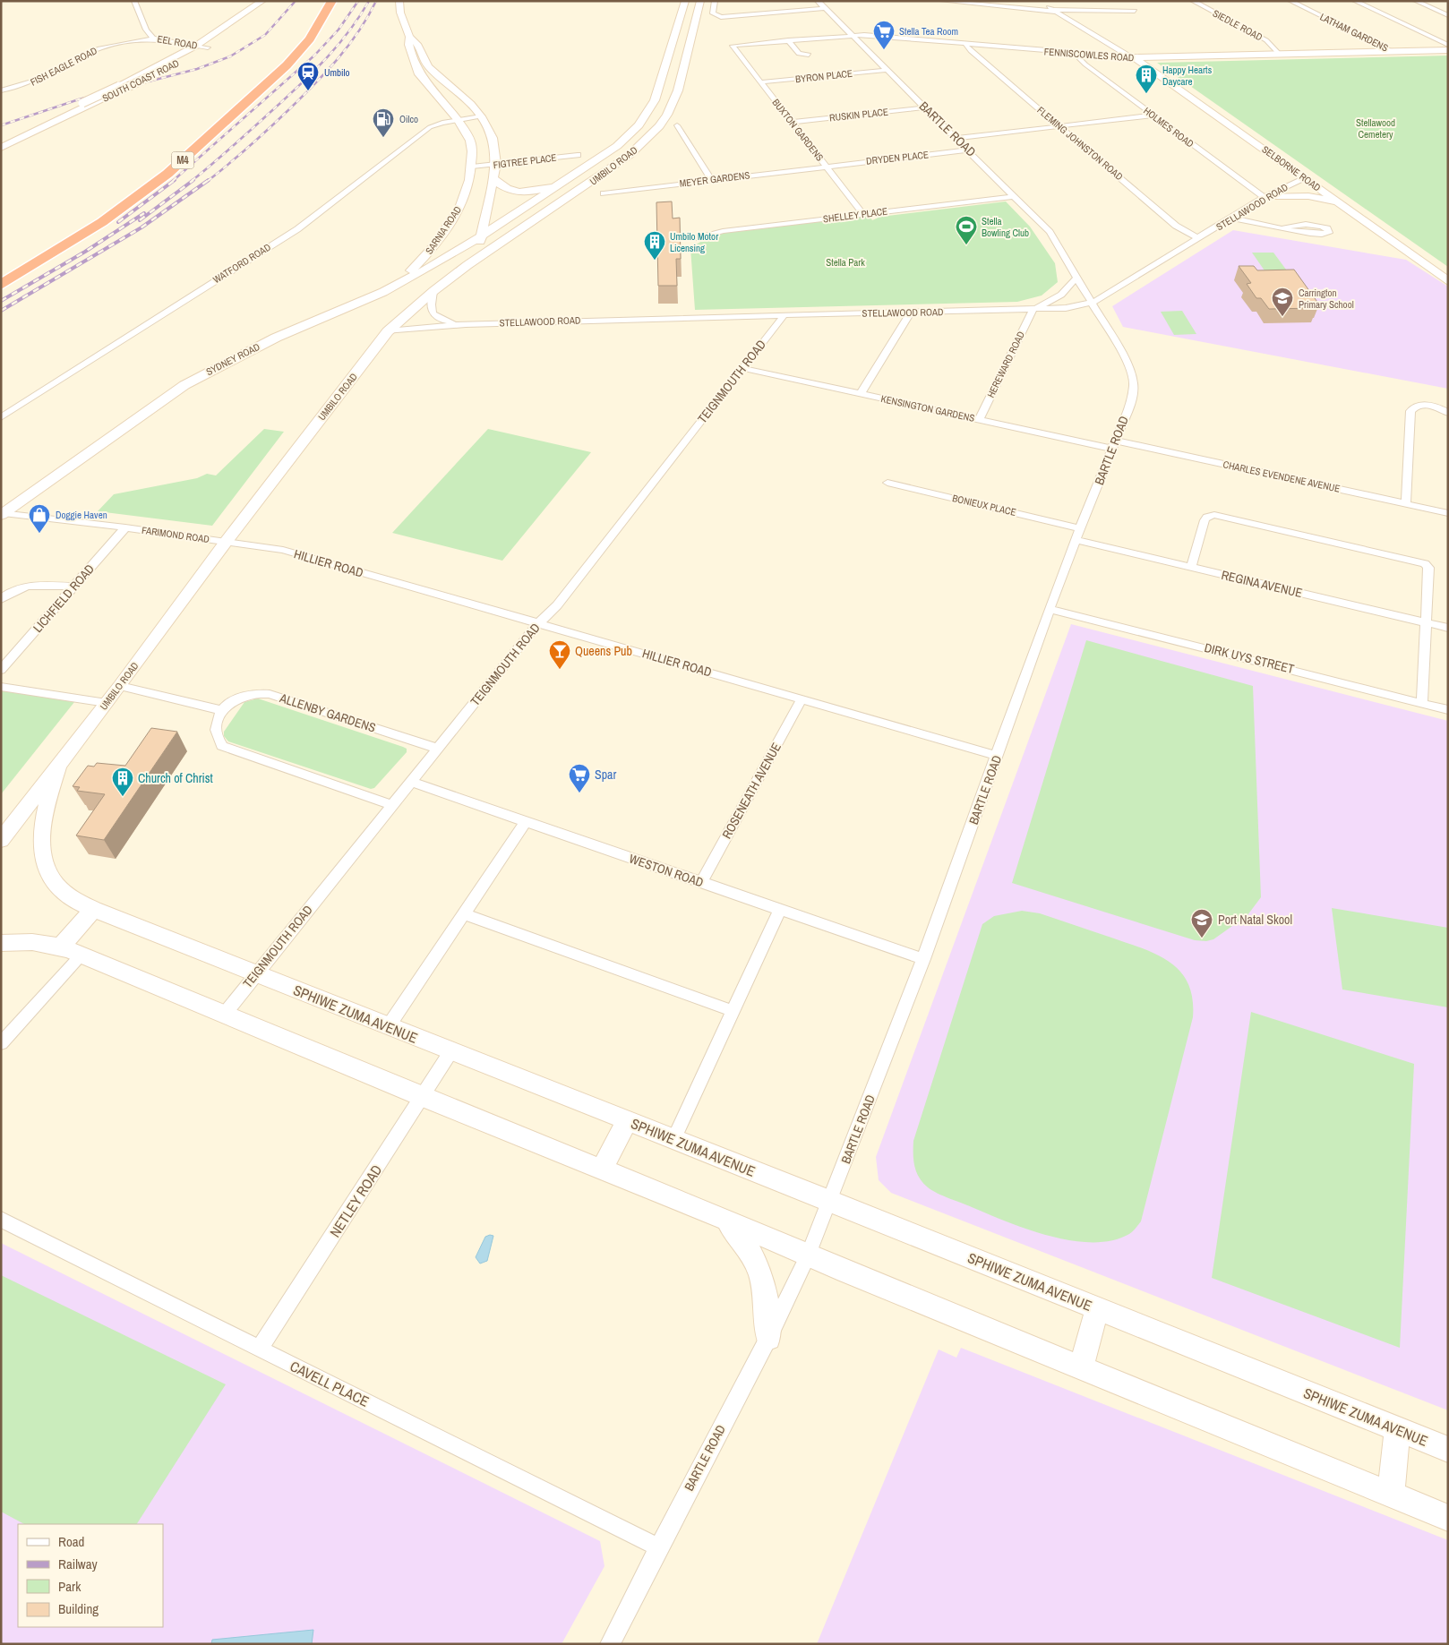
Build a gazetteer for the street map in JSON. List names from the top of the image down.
{
  "streets": {
    "highway": ["M4"],
    "main road": [
      "FENNISCOWLES ROAD",
      "SOUTH COAST ROAD",
      "UMBILO ROAD",
      "SELBORNE ROAD",
      "SARNIA ROAD",
      "SYDNEY ROAD",
      "SPHIWE ZUMA AVENUE"
    ],
    "street": [
      "SIEDLE ROAD",
      "LATHAM GARDENS",
      "EEL ROAD",
      "FISH EAGLE ROAD",
      "BYRON PLACE",
      "RUSKIN PLACE",
      "HOLMES ROAD",
      "BARTLE ROAD",
      "BUXTON GARDENS",
      "FLEMING JOHNSTON ROAD",
      "DRYDEN PLACE",
      "FIGTREE PLACE",
      "MEYER GARDENS",
      "STELLAWOOD ROAD",
      "SHELLEY PLACE",
      "WATFORD ROAD",
      "HEREWARD ROAD",
      "TEIGNMOUTH ROAD",
      "KENSINGTON GARDENS",
      "CHARLES EVENDENE AVENUE",
      "BONIEUX PLACE",
      "FARIMOND ROAD",
      "HILLIER ROAD",
      "REGINA AVENUE",
      "LICHFIELD ROAD",
      "DIRK UYS STREET",
      "ALLENBY GARDENS",
      "ROSENEATH AVENUE",
      "WESTON ROAD",
      "NETLEY ROAD",
      "CAVELL PLACE"
    ]
  },
  "crossings": [
    ["SIEDLE ROAD", "FENNISCOWLES ROAD"],
    ["LATHAM GARDENS", "FENNISCOWLES ROAD"],
    ["EEL ROAD", "FISH EAGLE ROAD"],
    ["EEL ROAD", "SOUTH COAST ROAD"],
    ["FENNISCOWLES ROAD", "HOLMES ROAD"],
    ["FENNISCOWLES ROAD", "BARTLE ROAD"],
    ["FENNISCOWLES ROAD", "BUXTON GARDENS"],
    ["FENNISCOWLES ROAD", "FLEMING JOHNSTON ROAD"],
    ["FENNISCOWLES ROAD", "SELBORNE ROAD"],
    ["BYRON PLACE", "BARTLE ROAD"],
    ["BYRON PLACE", "BUXTON GARDENS"],
    ["RUSKIN PLACE", "BARTLE ROAD"],
    ["RUSKIN PLACE", "BUXTON GARDENS"],
    ["HOLMES ROAD", "STELLAWOOD ROAD"],
    ["BARTLE ROAD", "DRYDEN PLACE"],
    ["BARTLE ROAD", "STELLAWOOD ROAD"],
    ["BARTLE ROAD", "SHELLEY PLACE"],
    ["BARTLE ROAD", "KENSINGTON GARDENS"],
    ["BARTLE ROAD", "CHARLES EVENDENE AVENUE"],
    ["BARTLE ROAD", "BONIEUX PLACE"],
    ["BARTLE ROAD", "HILLIER ROAD"],
    ["BARTLE ROAD", "REGINA AVENUE"],
    ["BARTLE ROAD", "DIRK UYS STREET"],
    ["BARTLE ROAD", "WESTON ROAD"],
    ["BARTLE ROAD", "SPHIWE ZUMA AVENUE"],
    ["BARTLE ROAD", "CAVELL PLACE"],
    ["BUXTON GARDENS", "DRYDEN PLACE"],
    ["BUXTON GARDENS", "MEYER GARDENS"],
    ["BUXTON GARDENS", "SHELLEY PLACE"],
    ["FLEMING JOHNSTON ROAD", "STELLAWOOD ROAD"],
    ["DRYDEN PLACE", "MEYER GARDENS"],
    ["FIGTREE PLACE", "SARNIA ROAD"],
    ["UMBILO ROAD", "STELLAWOOD ROAD"],
    ["UMBILO ROAD", "SARNIA ROAD"],
    ["UMBILO ROAD", "SYDNEY ROAD"],
    ["UMBILO ROAD", "FARIMOND ROAD"],
    ["UMBILO ROAD", "HILLIER ROAD"],
    ["UMBILO ROAD", "SPHIWE ZUMA AVENUE"],
    ["SELBORNE ROAD", "STELLAWOOD ROAD"],
    ["STELLAWOOD ROAD", "HEREWARD ROAD"],
    ["STELLAWOOD ROAD", "TEIGNMOUTH ROAD"],
    ["SARNIA ROAD", "WATFORD ROAD"],
    ["SARNIA ROAD", "SYDNEY ROAD"],
    ["SYDNEY ROAD", "FARIMOND ROAD"],
    ["HEREWARD ROAD", "KENSINGTON GARDENS"],
    ["TEIGNMOUTH ROAD", "KENSINGTON GARDENS"],
    ["TEIGNMOUTH ROAD", "HILLIER ROAD"],
    ["TEIGNMOUTH ROAD", "ALLENBY GARDENS"],
    ["TEIGNMOUTH ROAD", "WESTON ROAD"],
    ["TEIGNMOUTH ROAD", "SPHIWE ZUMA AVENUE"],
    ["KENSINGTON GARDENS", "CHARLES EVENDENE AVENUE"],
    ["BONIEUX PLACE", "REGINA AVENUE"],
    ["FARIMOND ROAD", "HILLIER ROAD"],
    ["FARIMOND ROAD", "LICHFIELD ROAD"],
    ["HILLIER ROAD", "ROSENEATH AVENUE"],
    ["ROSENEATH AVENUE", "WESTON ROAD"],
    ["SPHIWE ZUMA AVENUE", "NETLEY ROAD"],
    ["NETLEY ROAD", "CAVELL PLACE"]
  ],
  "parks": ["Stellawood Cemetery", "Stella Park"],
  "places": {
    "supermarket": ["Stella Tea Room", "Spar"],
    "station": ["Umbilo"],
    "building": ["Happy Hearts Daycare", "Umbilo Motor Licensing", "Church of Christ"],
    "fuel station": ["Oilco"],
    "sports": ["Stella Bowling Club"],
    "school or university": ["Carrington Primary School", "Port Natal Skool"],
    "shop": ["Doggie Haven"],
    "bar": ["Queens Pub"]
  },
  "legend": [
    "Road",
    "Railway",
    "Park",
    "Building"
  ]
}
